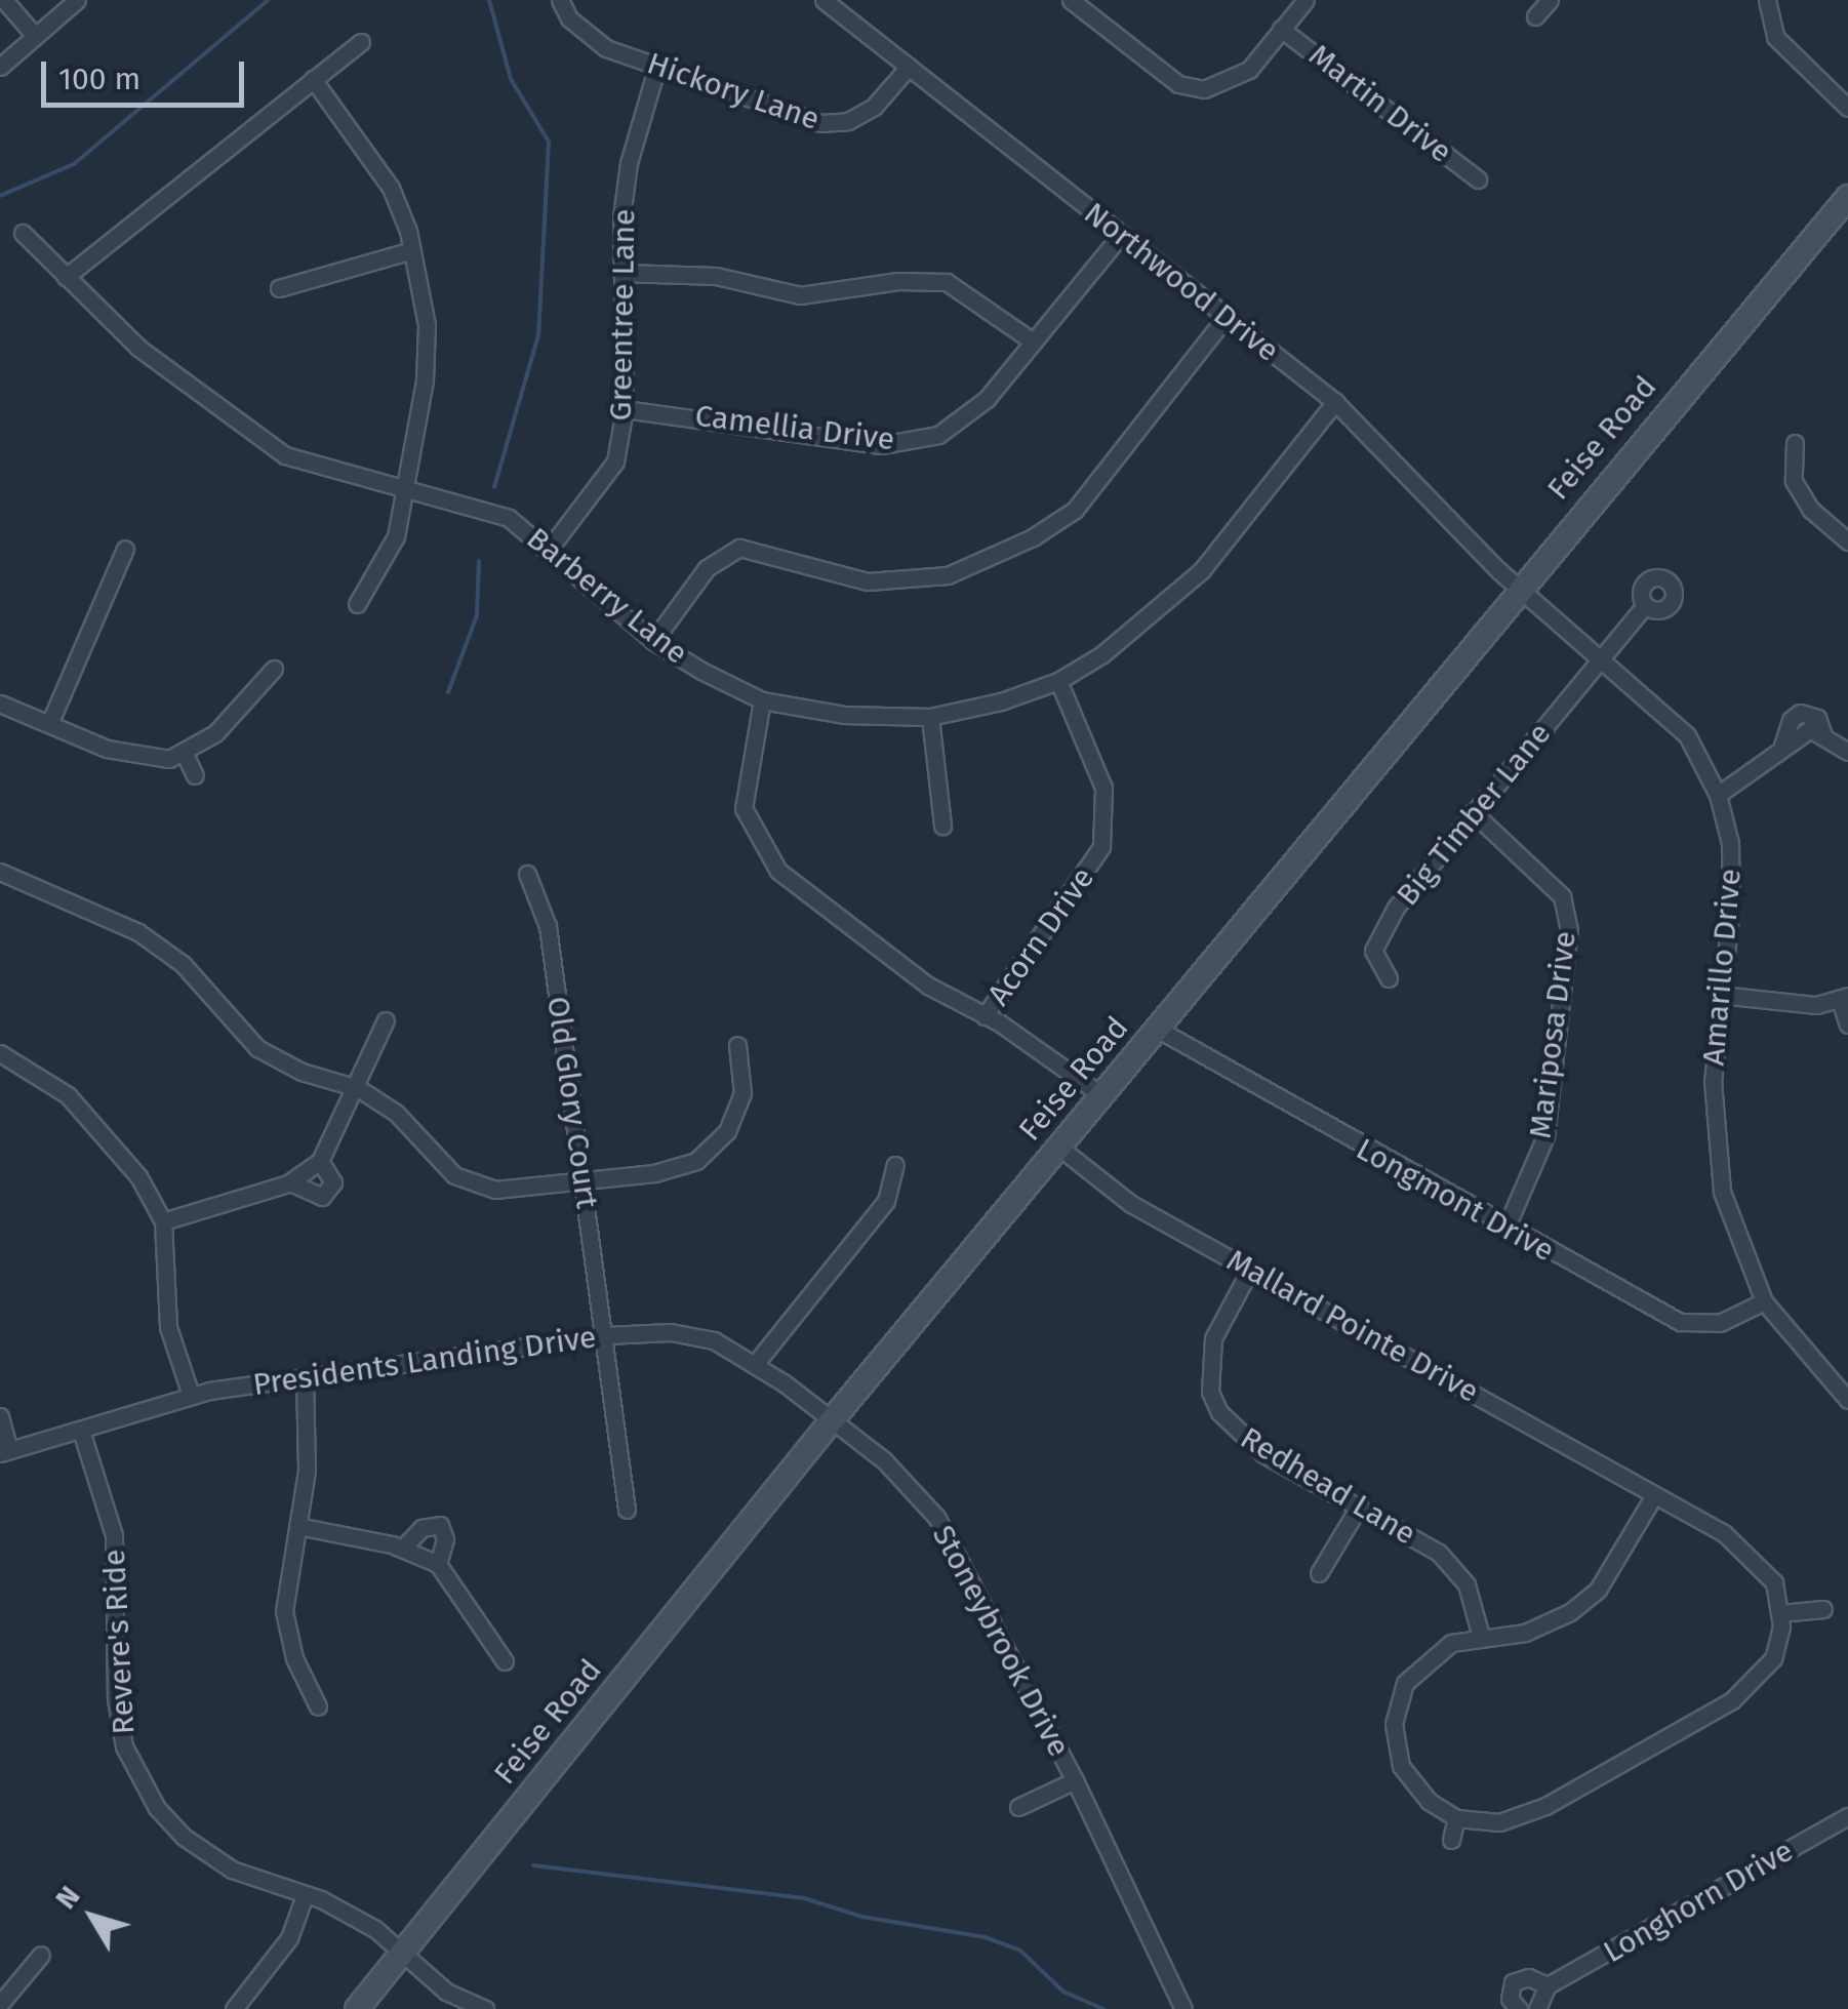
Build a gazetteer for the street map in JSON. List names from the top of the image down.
{
  "streets": {
    "main road": ["Feise Road"],
    "street": [
      "Hickory Lane",
      "Martin Drive",
      "Northwood Drive",
      "Greentree Lane",
      "Camellia Drive",
      "Barberry Lane",
      "Big Timber Lane",
      "Acorn Drive",
      "Amarillo Drive",
      "Mariposa Drive",
      "Old Glory Court",
      "Longmont Drive",
      "Mallard Pointe Drive",
      "Presidents Landing Drive",
      "Redhead Lane",
      "Stoneybrook Drive",
      "Revere's Ride",
      "Longhorn Drive"
    ]
  },
  "crossings": [
    ["Hickory Lane", "Northwood Drive"],
    ["Hickory Lane", "Greentree Lane"],
    ["Northwood Drive", "Camellia Drive"],
    ["Northwood Drive", "Feise Road"],
    ["Northwood Drive", "Barberry Lane"],
    ["Northwood Drive", "Amarillo Drive"],
    ["Greentree Lane", "Camellia Drive"],
    ["Greentree Lane", "Barberry Lane"],
    ["Feise Road", "Amarillo Drive"],
    ["Feise Road", "Longmont Drive"],
    ["Feise Road", "Mallard Pointe Drive"],
    ["Feise Road", "Presidents Landing Drive"],
    ["Feise Road", "Stoneybrook Drive"],
    ["Feise Road", "Revere's Ride"],
    ["Barberry Lane", "Acorn Drive"],
    ["Big Timber Lane", "Amarillo Drive"],
    ["Big Timber Lane", "Mariposa Drive"],
    ["Amarillo Drive", "Longmont Drive"],
    ["Mariposa Drive", "Longmont Drive"],
    ["Old Glory Court", "Presidents Landing Drive"],
    ["Mallard Pointe Drive", "Redhead Lane"],
    ["Presidents Landing Drive", "Stoneybrook Drive"],
    ["Presidents Landing Drive", "Revere's Ride"]
  ],
  "scale_bar": "100 m",
  "north": "top left"
}
